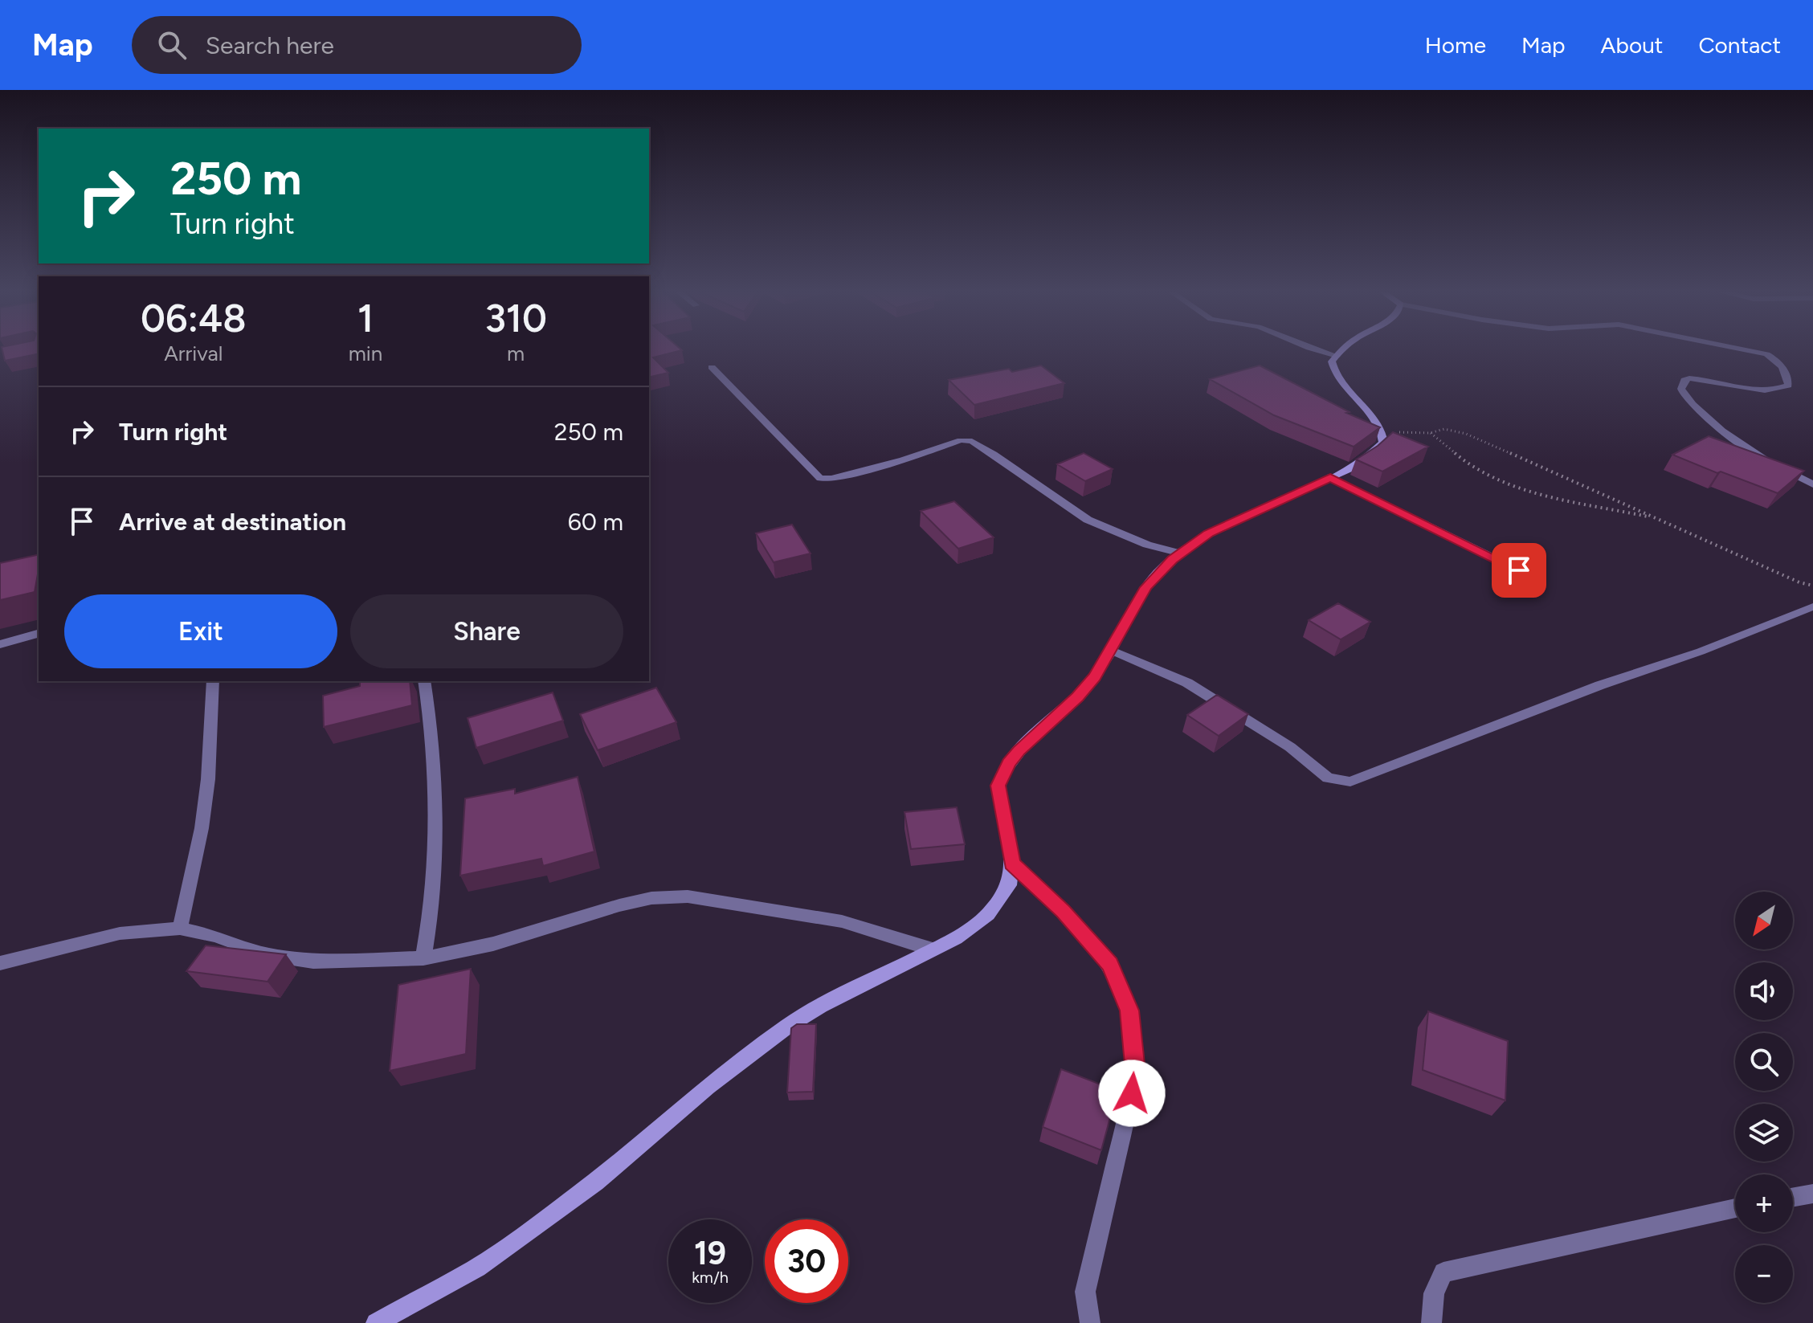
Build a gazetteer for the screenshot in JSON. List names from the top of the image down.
{
  "north": "bottom left",
  "page": {
    "header": "Map",
    "search": "Search here",
    "nav": [
      "Home",
      "Map",
      "About",
      "Contact"
    ],
    "turn": ["250 m", "Turn right"],
    "eta": [
      "06:48",
      "Arrival",
      "1",
      "min",
      "310",
      "m"
    ],
    "list": [
      {
        "name": "Turn right",
        "value": "250 m"
      },
      {
        "name": "Arrive at destination",
        "value": "60 m"
      }
    ],
    "buttons": ["Exit", "Share"],
    "map_buttons": ["+", "−"],
    "speed": "19 km/h",
    "limit": "30"
  }
}
